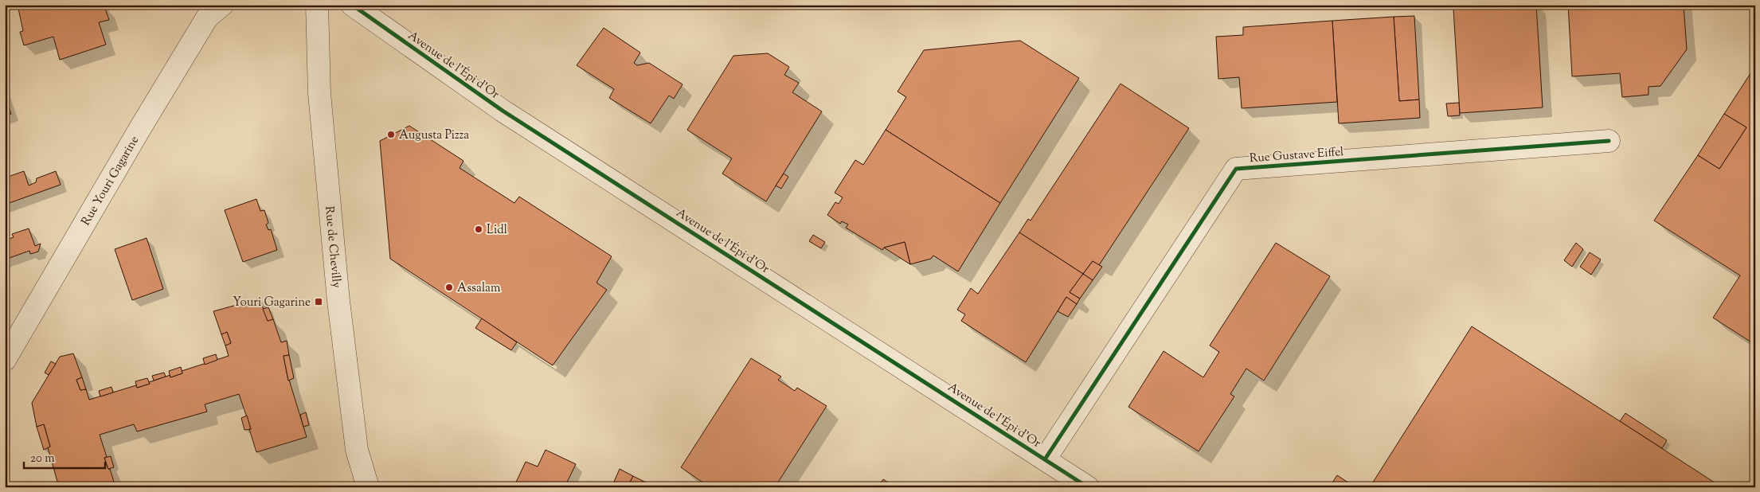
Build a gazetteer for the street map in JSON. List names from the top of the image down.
{
  "streets": {
    "street": [
      "Avenue de l'Épi d'Or",
      "Rue Gustave Eiffel",
      "Rue Youri Gagarine",
      "Rue de Chevilly"
    ]
  },
  "crossings": [
    ["Avenue de l'Épi d'Or", "Rue Gustave Eiffel"]
  ],
  "places": {
    "other": ["Augusta Pizza", "Lidl", "Assalam"],
    "transit": ["Youri Gagarine"]
  },
  "scale_bar": "20 m"
}
